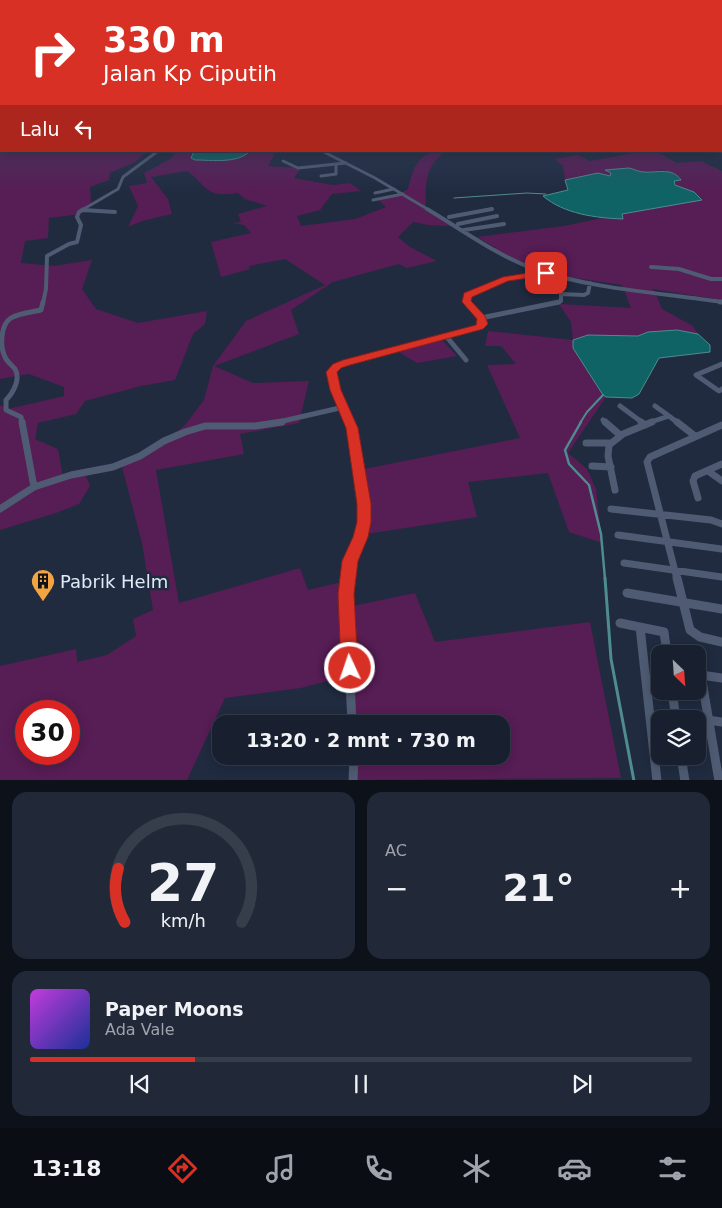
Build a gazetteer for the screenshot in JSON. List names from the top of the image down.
{
  "places": {
    "building": ["Pabrik Helm"]
  },
  "north": "bottom right",
  "page": {
    "turn": ["330 m", "Jalan Kp Ciputih"],
    "then": "Lalu",
    "limit": "30",
    "trip": "13:20 · 2 mnt · 730 m",
    "tile": "AC",
    "heat": ["−", "21°", "+"],
    "song": ["Paper Moons", "Ada Vale"],
    "tabs": "13:18",
    "gauge": ["27", "km/h"]
  }
}
